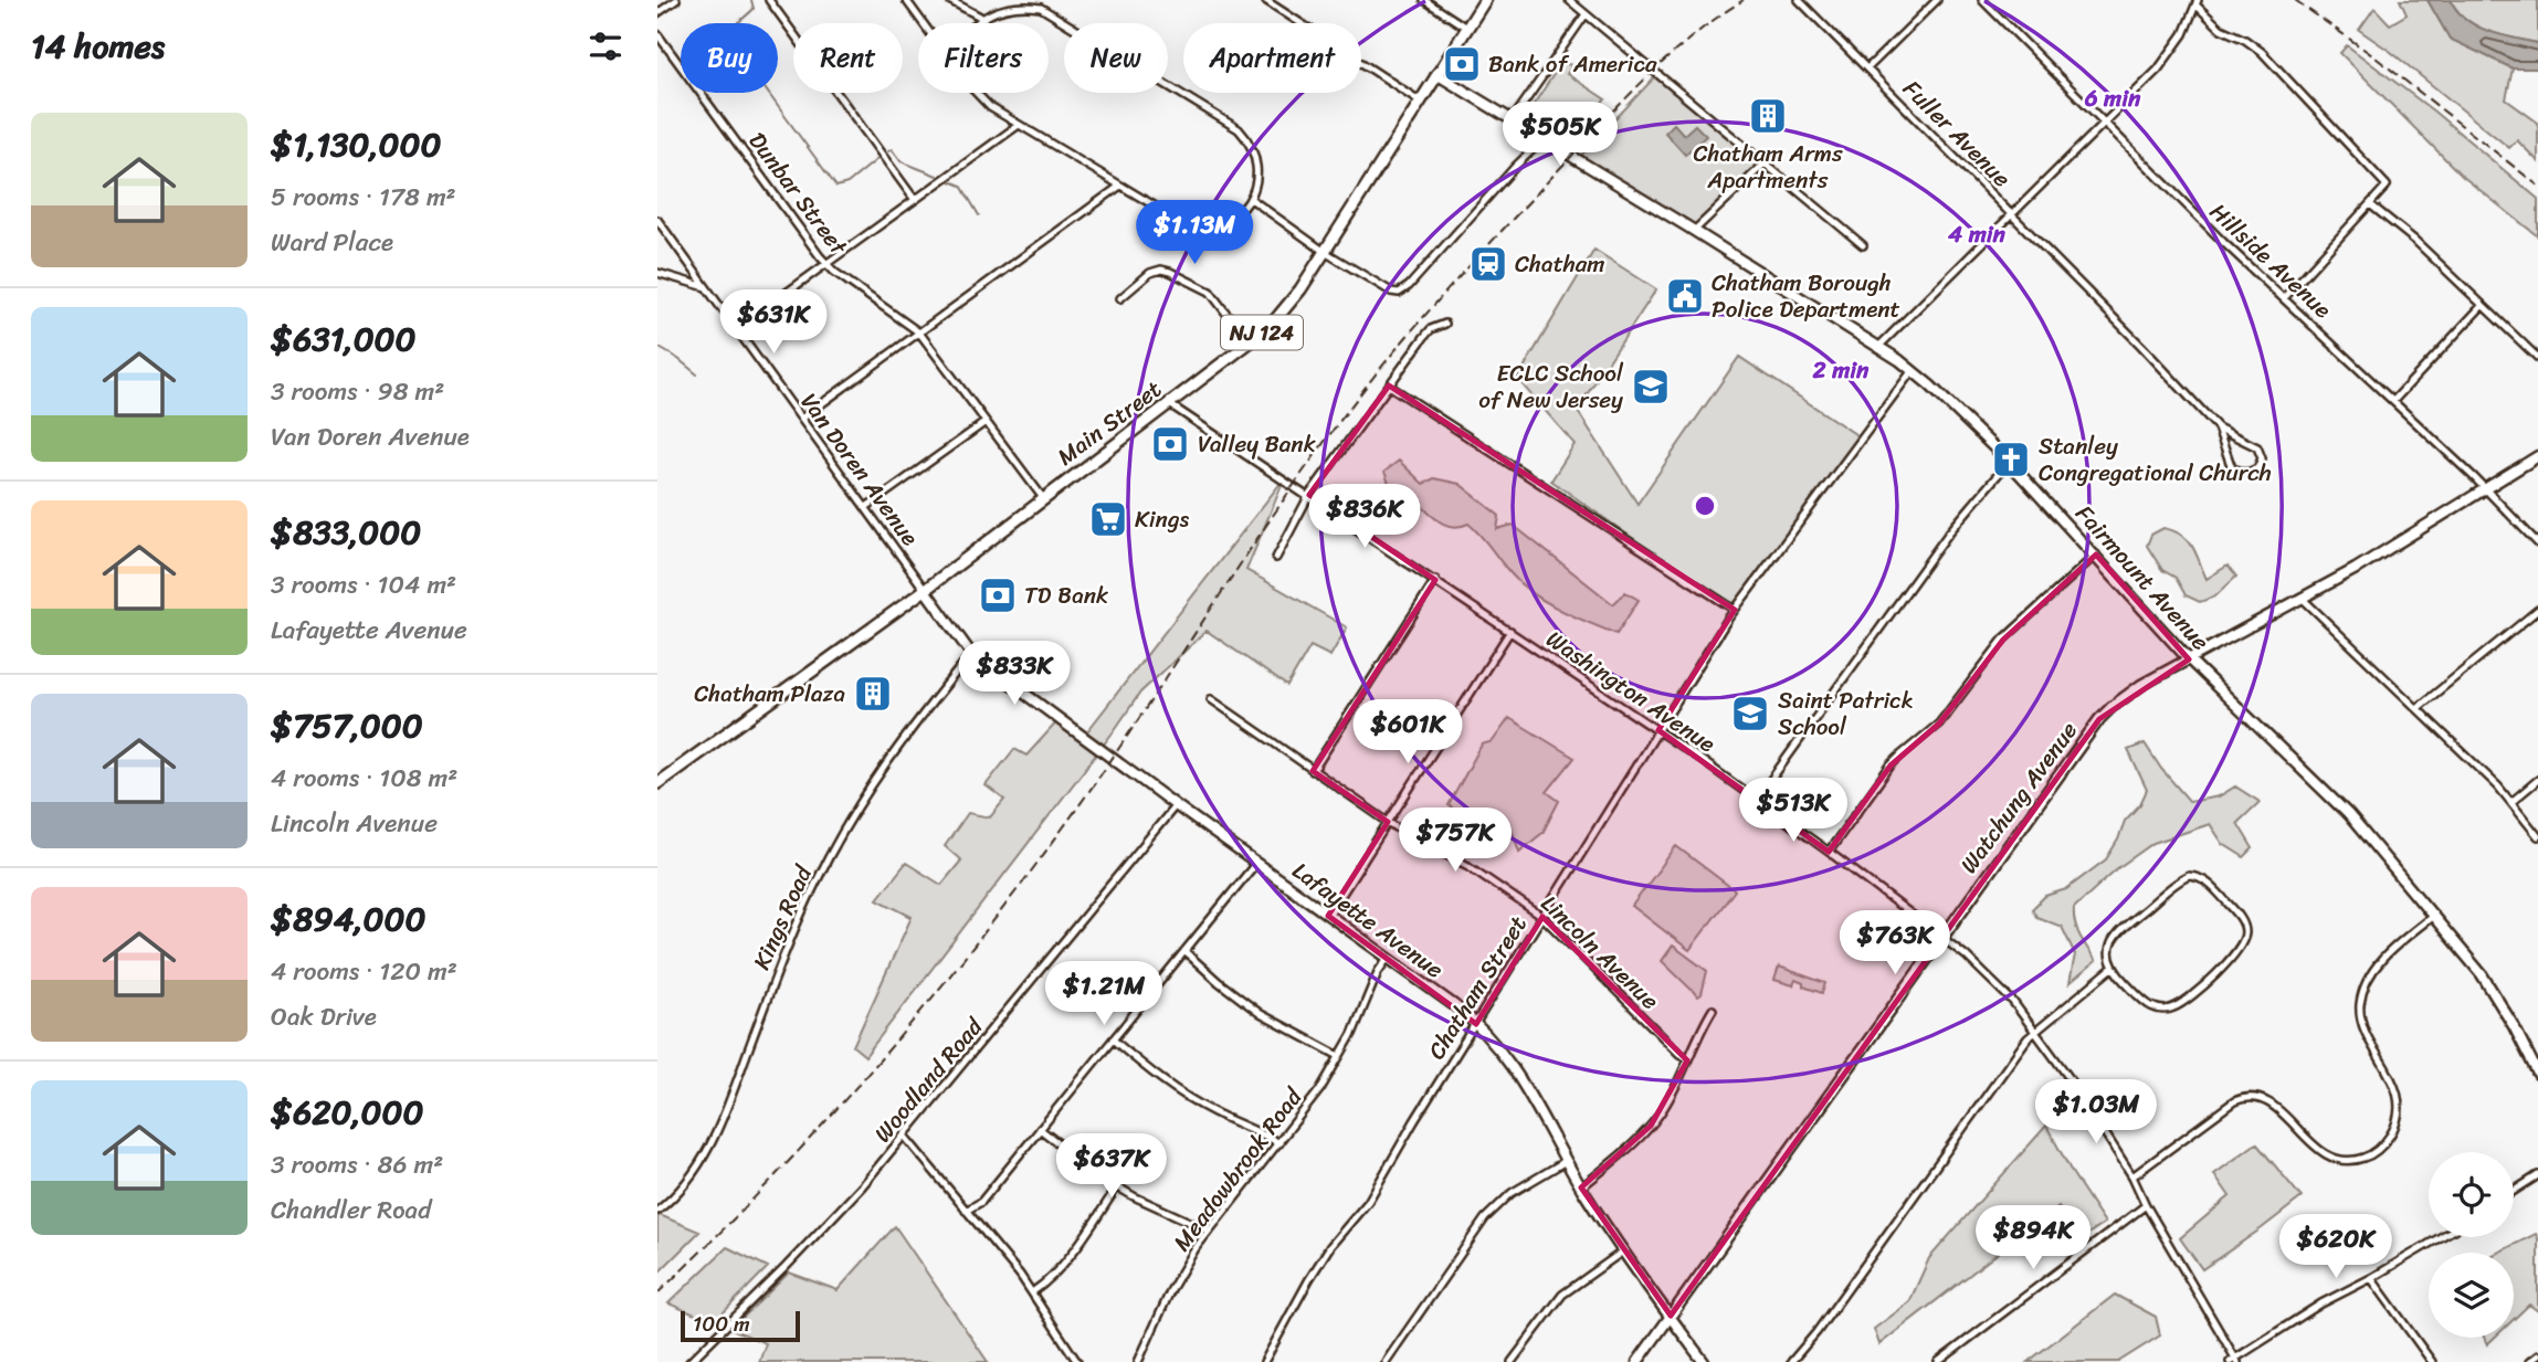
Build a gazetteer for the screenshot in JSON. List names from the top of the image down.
{
  "streets": {
    "main road": [
      "NJ 124",
      "Main Street",
      "Fairmount Avenue",
      "Watchung Avenue",
      "Lafayette Avenue"
    ],
    "street": [
      "Fuller Avenue",
      "Dunbar Street",
      "Hillside Avenue",
      "Van Doren Avenue",
      "Washington Avenue",
      "Kings Road",
      "Lincoln Avenue",
      "Chatham Street",
      "Woodland Road",
      "Meadowbrook Road"
    ]
  },
  "crossings": [
    ["Dunbar Street", "Main Street"],
    ["Hillside Avenue", "Watchung Avenue"],
    ["Main Street", "Van Doren Avenue"],
    ["Main Street", "Fairmount Avenue"],
    ["Main Street", "Washington Avenue"],
    ["Main Street", "Lafayette Avenue"],
    ["Van Doren Avenue", "Lafayette Avenue"],
    ["Fairmount Avenue", "Watchung Avenue"],
    ["Fairmount Avenue", "Chatham Street"],
    ["Washington Avenue", "Watchung Avenue"],
    ["Washington Avenue", "Chatham Street"],
    ["Watchung Avenue", "Lafayette Avenue"],
    ["Kings Road", "Lafayette Avenue"],
    ["Lafayette Avenue", "Chatham Street"],
    ["Lafayette Avenue", "Woodland Road"],
    ["Lafayette Avenue", "Meadowbrook Road"],
    ["Lincoln Avenue", "Chatham Street"]
  ],
  "places": {
    "bank": ["Bank of America", "Valley Bank", "TD Bank"],
    "building": ["Chatham Arms Apartments", "Chatham Plaza"],
    "station": ["Chatham"],
    "public building": ["Chatham Borough Police Department"],
    "school or university": ["ECLC School of New Jersey", "Saint Patrick School"],
    "church": ["Stanley Congregational Church"],
    "supermarket": ["Kings"]
  },
  "scale_bar": "100 m",
  "page": {
    "heading": "14 homes",
    "chip": [
      "Buy",
      "Rent",
      "Filters",
      "New",
      "Apartment"
    ],
    "list": [
      {
        "name": "$1,130,000",
        "note": "5 rooms · 178 m² · Ward Place"
      },
      {
        "name": "$631,000",
        "note": "3 rooms · 98 m² · Van Doren Avenue"
      },
      {
        "name": "$833,000",
        "note": "3 rooms · 104 m² · Lafayette Avenue"
      },
      {
        "name": "$757,000",
        "note": "4 rooms · 108 m² · Lincoln Avenue"
      },
      {
        "name": "$894,000",
        "note": "4 rooms · 120 m² · Oak Drive"
      },
      {
        "name": "$620,000",
        "note": "3 rooms · 86 m² · Chandler Road"
      }
    ],
    "price": [
      "$505K",
      "$1.13M",
      "$631K",
      "$836K",
      "$833K",
      "$601K",
      "$513K",
      "$757K",
      "$763K",
      "$1.21M",
      "$1.03M",
      "$637K",
      "$894K",
      "$620K"
    ],
    "scale": "100 m"
  },
  "rings": ["6 min", "4 min", "2 min"]
}
